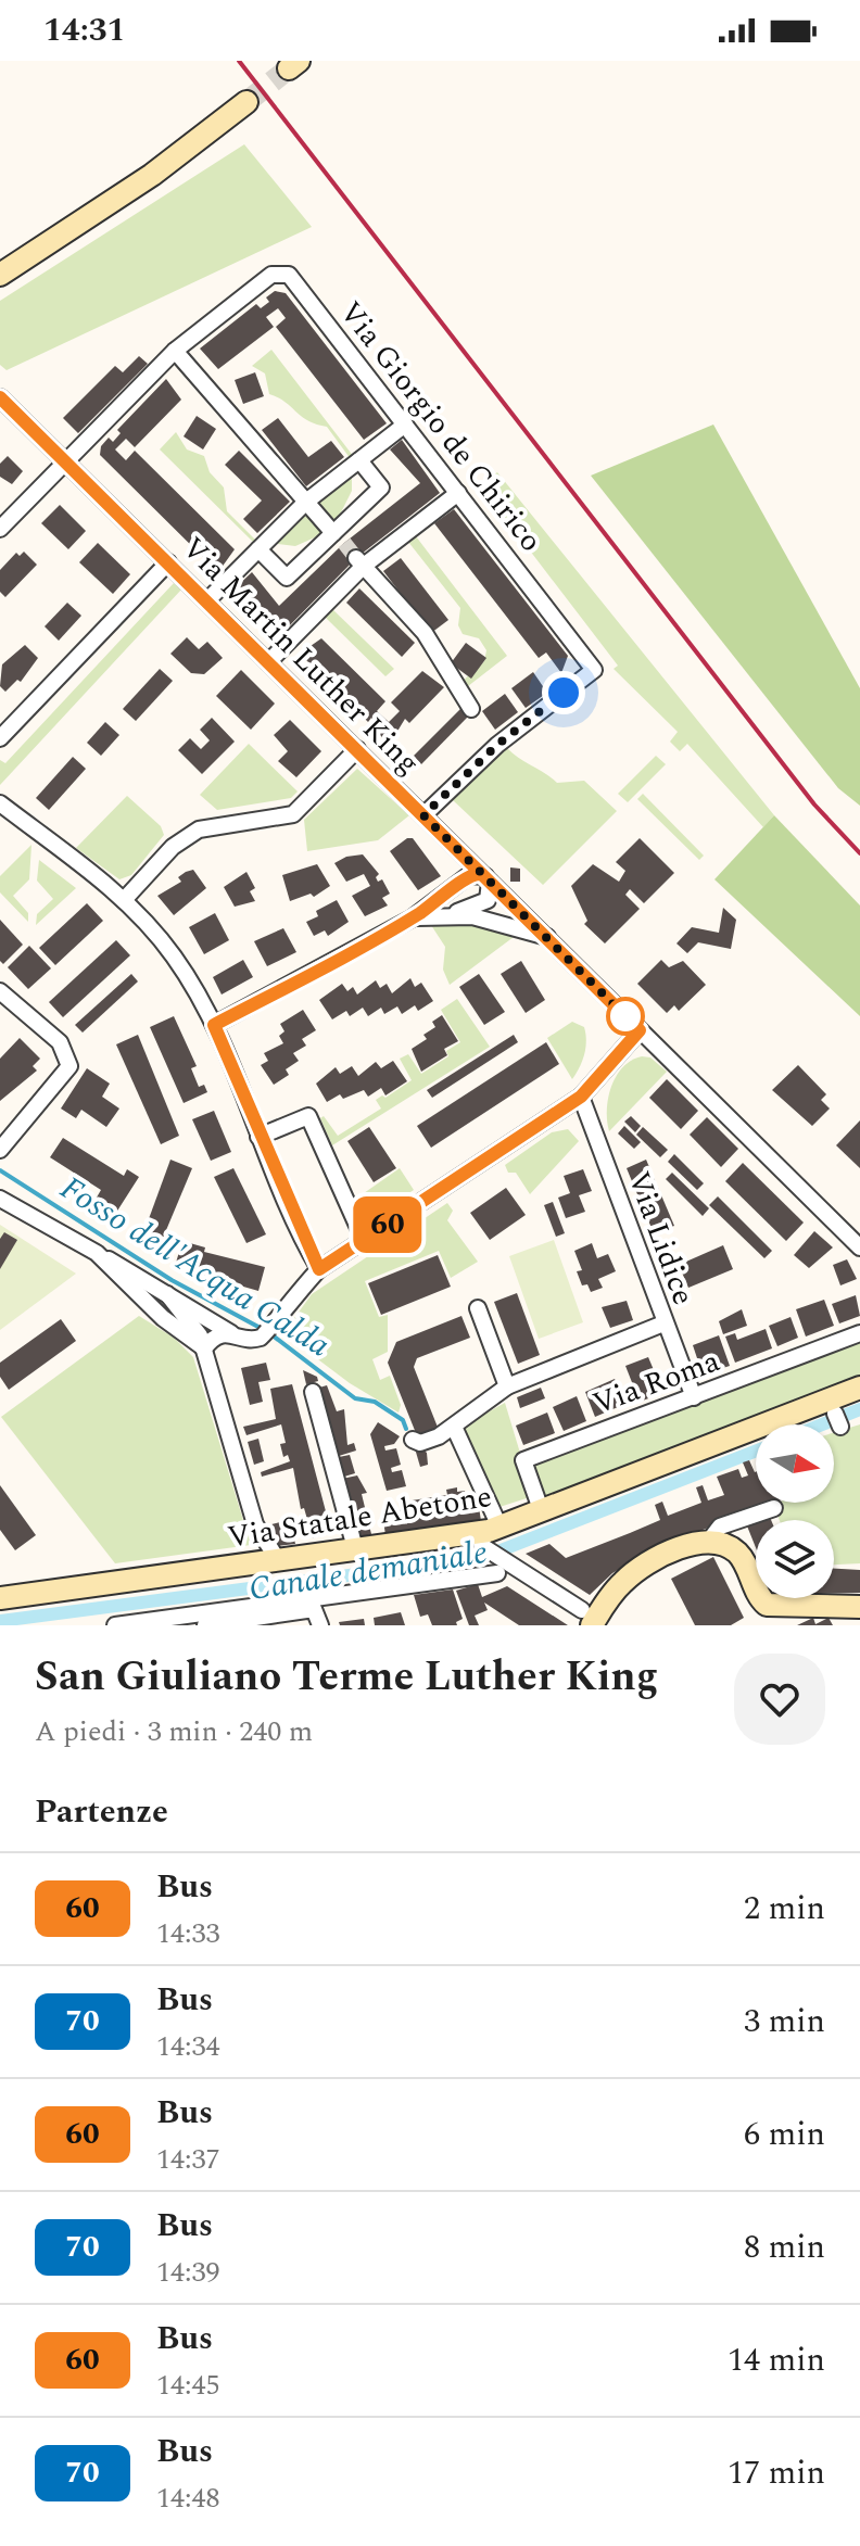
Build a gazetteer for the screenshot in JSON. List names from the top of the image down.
{
  "streets": {
    "main road": ["Via Statale Abetone"],
    "street": [
      "Via Giorgio de Chirico",
      "Via Martin Luther King",
      "Via Lidice",
      "Via Roma"
    ]
  },
  "crossings": [
    ["Via Giorgio de Chirico", "Via Martin Luther King"],
    ["Via Lidice", "Via Roma"],
    ["Via Roma", "Via Statale Abetone"]
  ],
  "water": ["Fosso dell'Acqua Calda", "Canale demaniale"],
  "lines": ["bus line 60"],
  "north": "right",
  "page": {
    "status": "14:31",
    "on_map": "60",
    "heading": [
      ["San Giuliano Terme Luther King", "A piedi · 3 min · 240 m"],
      "Partenze"
    ],
    "list": [
      {
        "mark": "60",
        "name": "Bus",
        "note": "14:33",
        "value": "2 min"
      },
      {
        "mark": "70",
        "name": "Bus",
        "note": "14:34",
        "value": "3 min"
      },
      {
        "mark": "60",
        "name": "Bus",
        "note": "14:37",
        "value": "6 min"
      },
      {
        "mark": "70",
        "name": "Bus",
        "note": "14:39",
        "value": "8 min"
      },
      {
        "mark": "60",
        "name": "Bus",
        "note": "14:45",
        "value": "14 min"
      },
      {
        "mark": "70",
        "name": "Bus",
        "note": "14:48",
        "value": "17 min"
      }
    ]
  }
}
